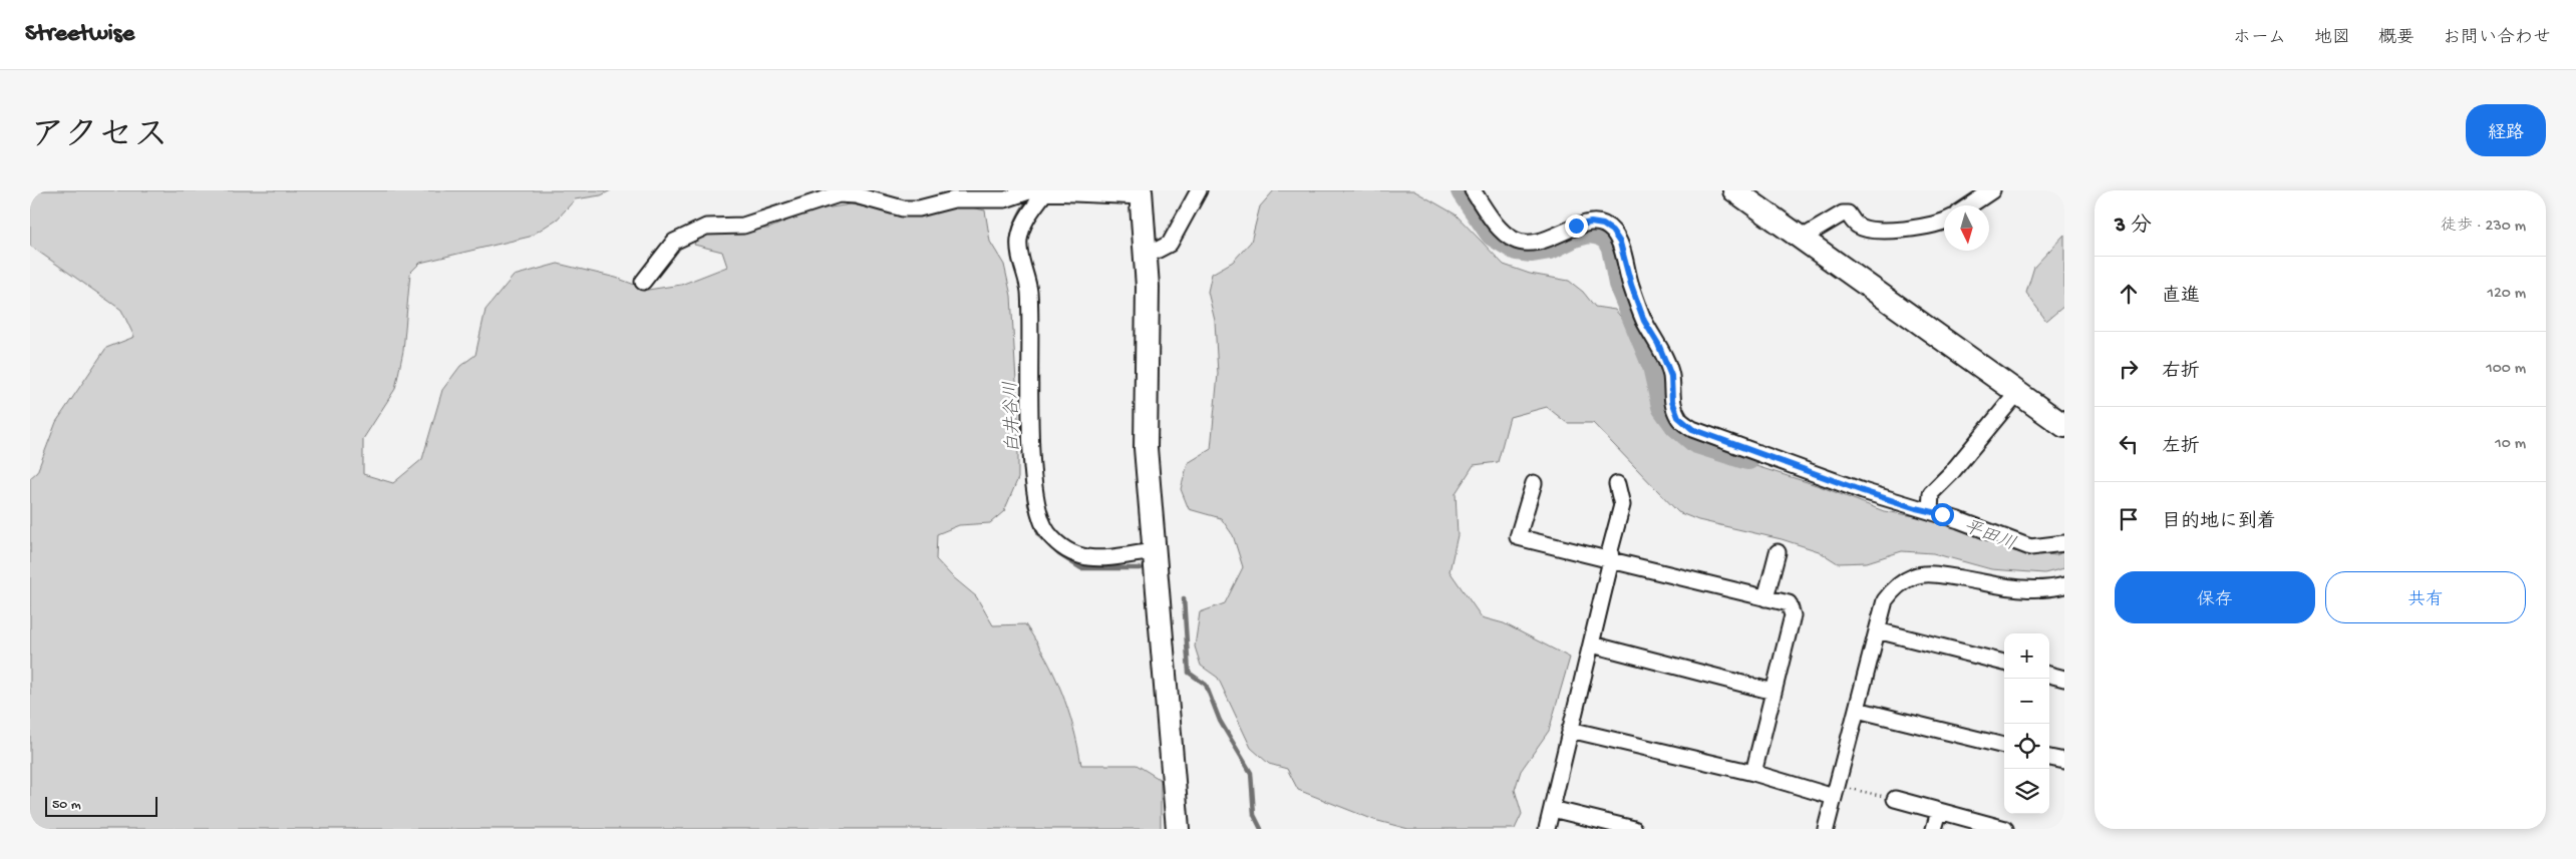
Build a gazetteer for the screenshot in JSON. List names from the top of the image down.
{
  "water": ["白井谷川", "平田川"],
  "scale_bar": "50 m",
  "north": "bottom",
  "page": {
    "header": "Streetwise",
    "nav": [
      "ホーム",
      "地図",
      "概要",
      "お問い合わせ"
    ],
    "title": "アクセス",
    "buttons": [
      "経路",
      ["保存", "共有"]
    ],
    "heading": ["3 分", "徒歩 · 230 m"],
    "list": [
      ["直進", "120 m"],
      ["右折", "100 m"],
      ["左折", "10 m"],
      "目的地に到着"
    ],
    "map_buttons": ["+", "−"],
    "scale": "50 m"
  }
}
